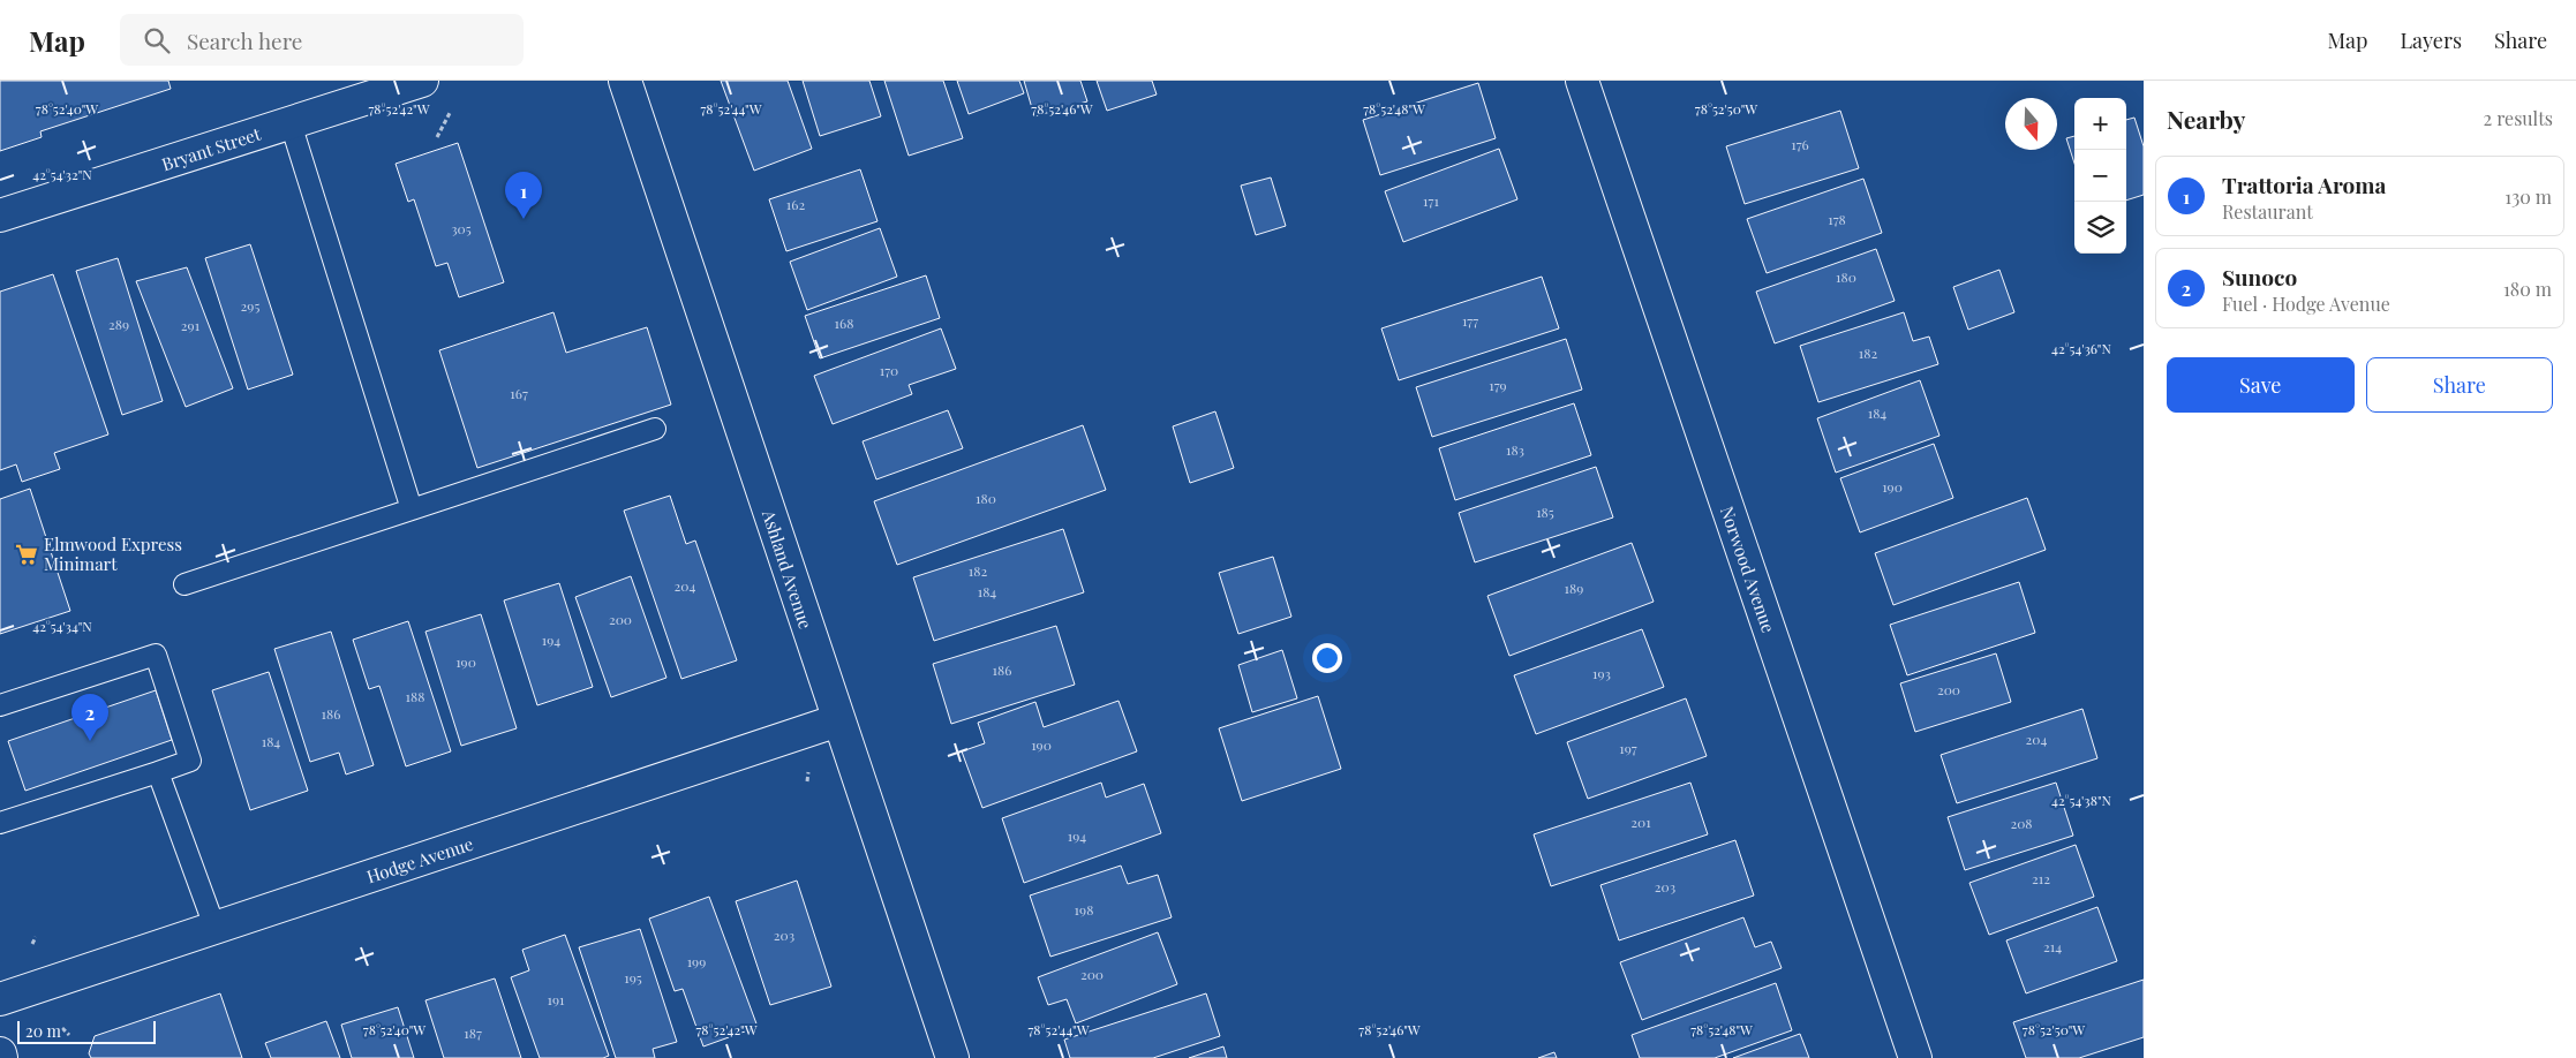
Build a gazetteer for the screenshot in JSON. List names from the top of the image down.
{
  "streets": {
    "street": [
      "Bryant Street",
      "Ashland Avenue",
      "Norwood Avenue",
      "Hodge Avenue"
    ]
  },
  "crossings": [
    ["Ashland Avenue", "Hodge Avenue"]
  ],
  "places": {
    "supermarket": ["Elmwood Express Minimart"]
  },
  "house_numbers": [
    "176",
    "171",
    "162",
    "178",
    "305",
    "180",
    "295",
    "177",
    "168",
    "289",
    "291",
    "182",
    "170",
    "179",
    "167",
    "184",
    "183",
    "190",
    "180",
    "185",
    "182",
    "204",
    "189",
    "184",
    "200",
    "194",
    "190",
    "186",
    "193",
    "200",
    "188",
    "186",
    "204",
    "184",
    "190",
    "197",
    "201",
    "208",
    "194",
    "212",
    "203",
    "198",
    "203",
    "214",
    "199",
    "200",
    "195",
    "191",
    "187"
  ],
  "scale_bar": "20 m",
  "north": "bottom",
  "page": {
    "header": "Map",
    "search": "Search here",
    "nav": ["Map", "Layers", "Share"],
    "heading": ["Nearby", "2 results"],
    "map_buttons": ["+", "−"],
    "list": [
      {
        "mark": "1",
        "name": "Trattoria Aroma",
        "note": "Restaurant",
        "value": "130 m"
      },
      {
        "mark": "2",
        "name": "Sunoco",
        "note": "Fuel · Hodge Avenue",
        "value": "180 m"
      }
    ],
    "pins": ["1", "2"],
    "buttons": ["Save", "Share"],
    "scale": "20 m"
  },
  "coordinates": [
    "78°52'46\"W",
    "78°52'48\"W",
    "78°52'40\"W",
    "78°52'42\"W",
    "78°52'44\"W",
    "78°52'50\"W",
    "42°54'32\"N",
    "42°54'36\"N",
    "42°54'34\"N",
    "42°54'38\"N"
  ]
}
